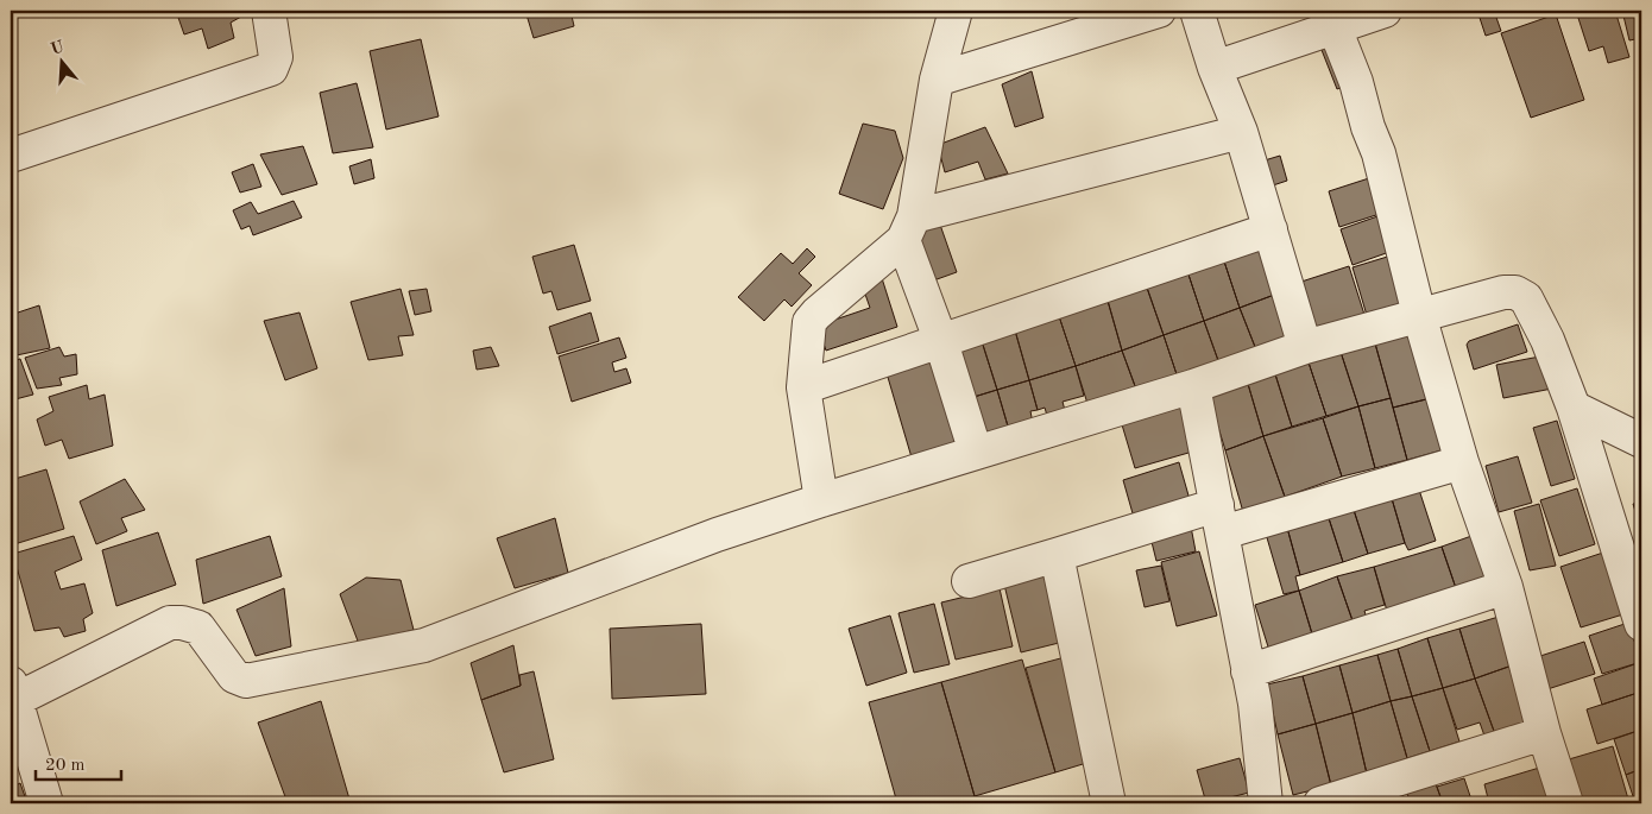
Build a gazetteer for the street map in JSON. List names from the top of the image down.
{
  "scale_bar": "20 m",
  "north": "top"
}
